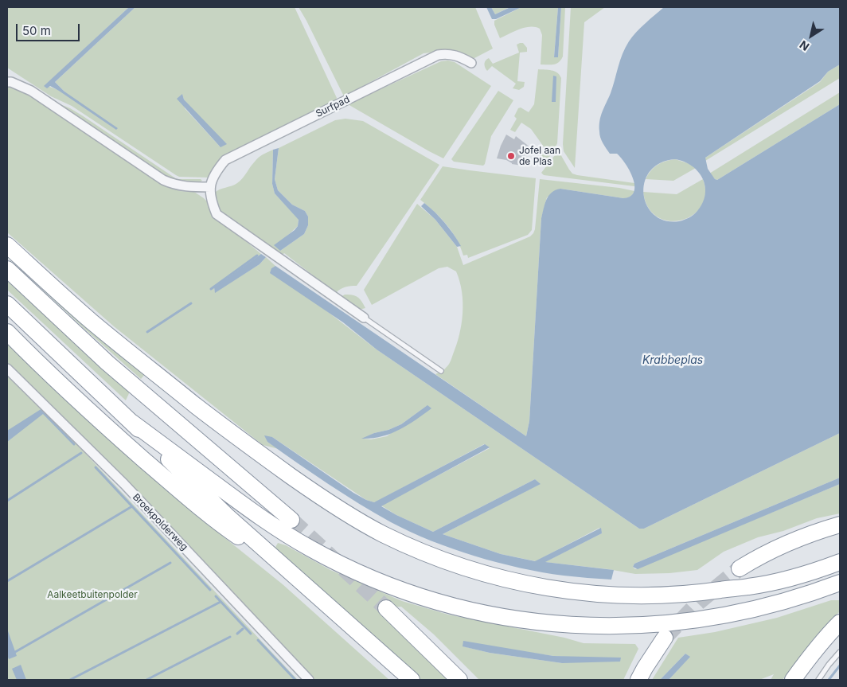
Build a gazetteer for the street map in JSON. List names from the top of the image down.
{
  "streets": {
    "street": ["Surfpad", "Broekpolderweg"]
  },
  "water": ["Krabbeplas"],
  "parks": ["Aalkeetbuitenpolder"],
  "places": ["Jofel aan de Plas"],
  "scale_bar": "50 m",
  "north": "bottom left"
}
